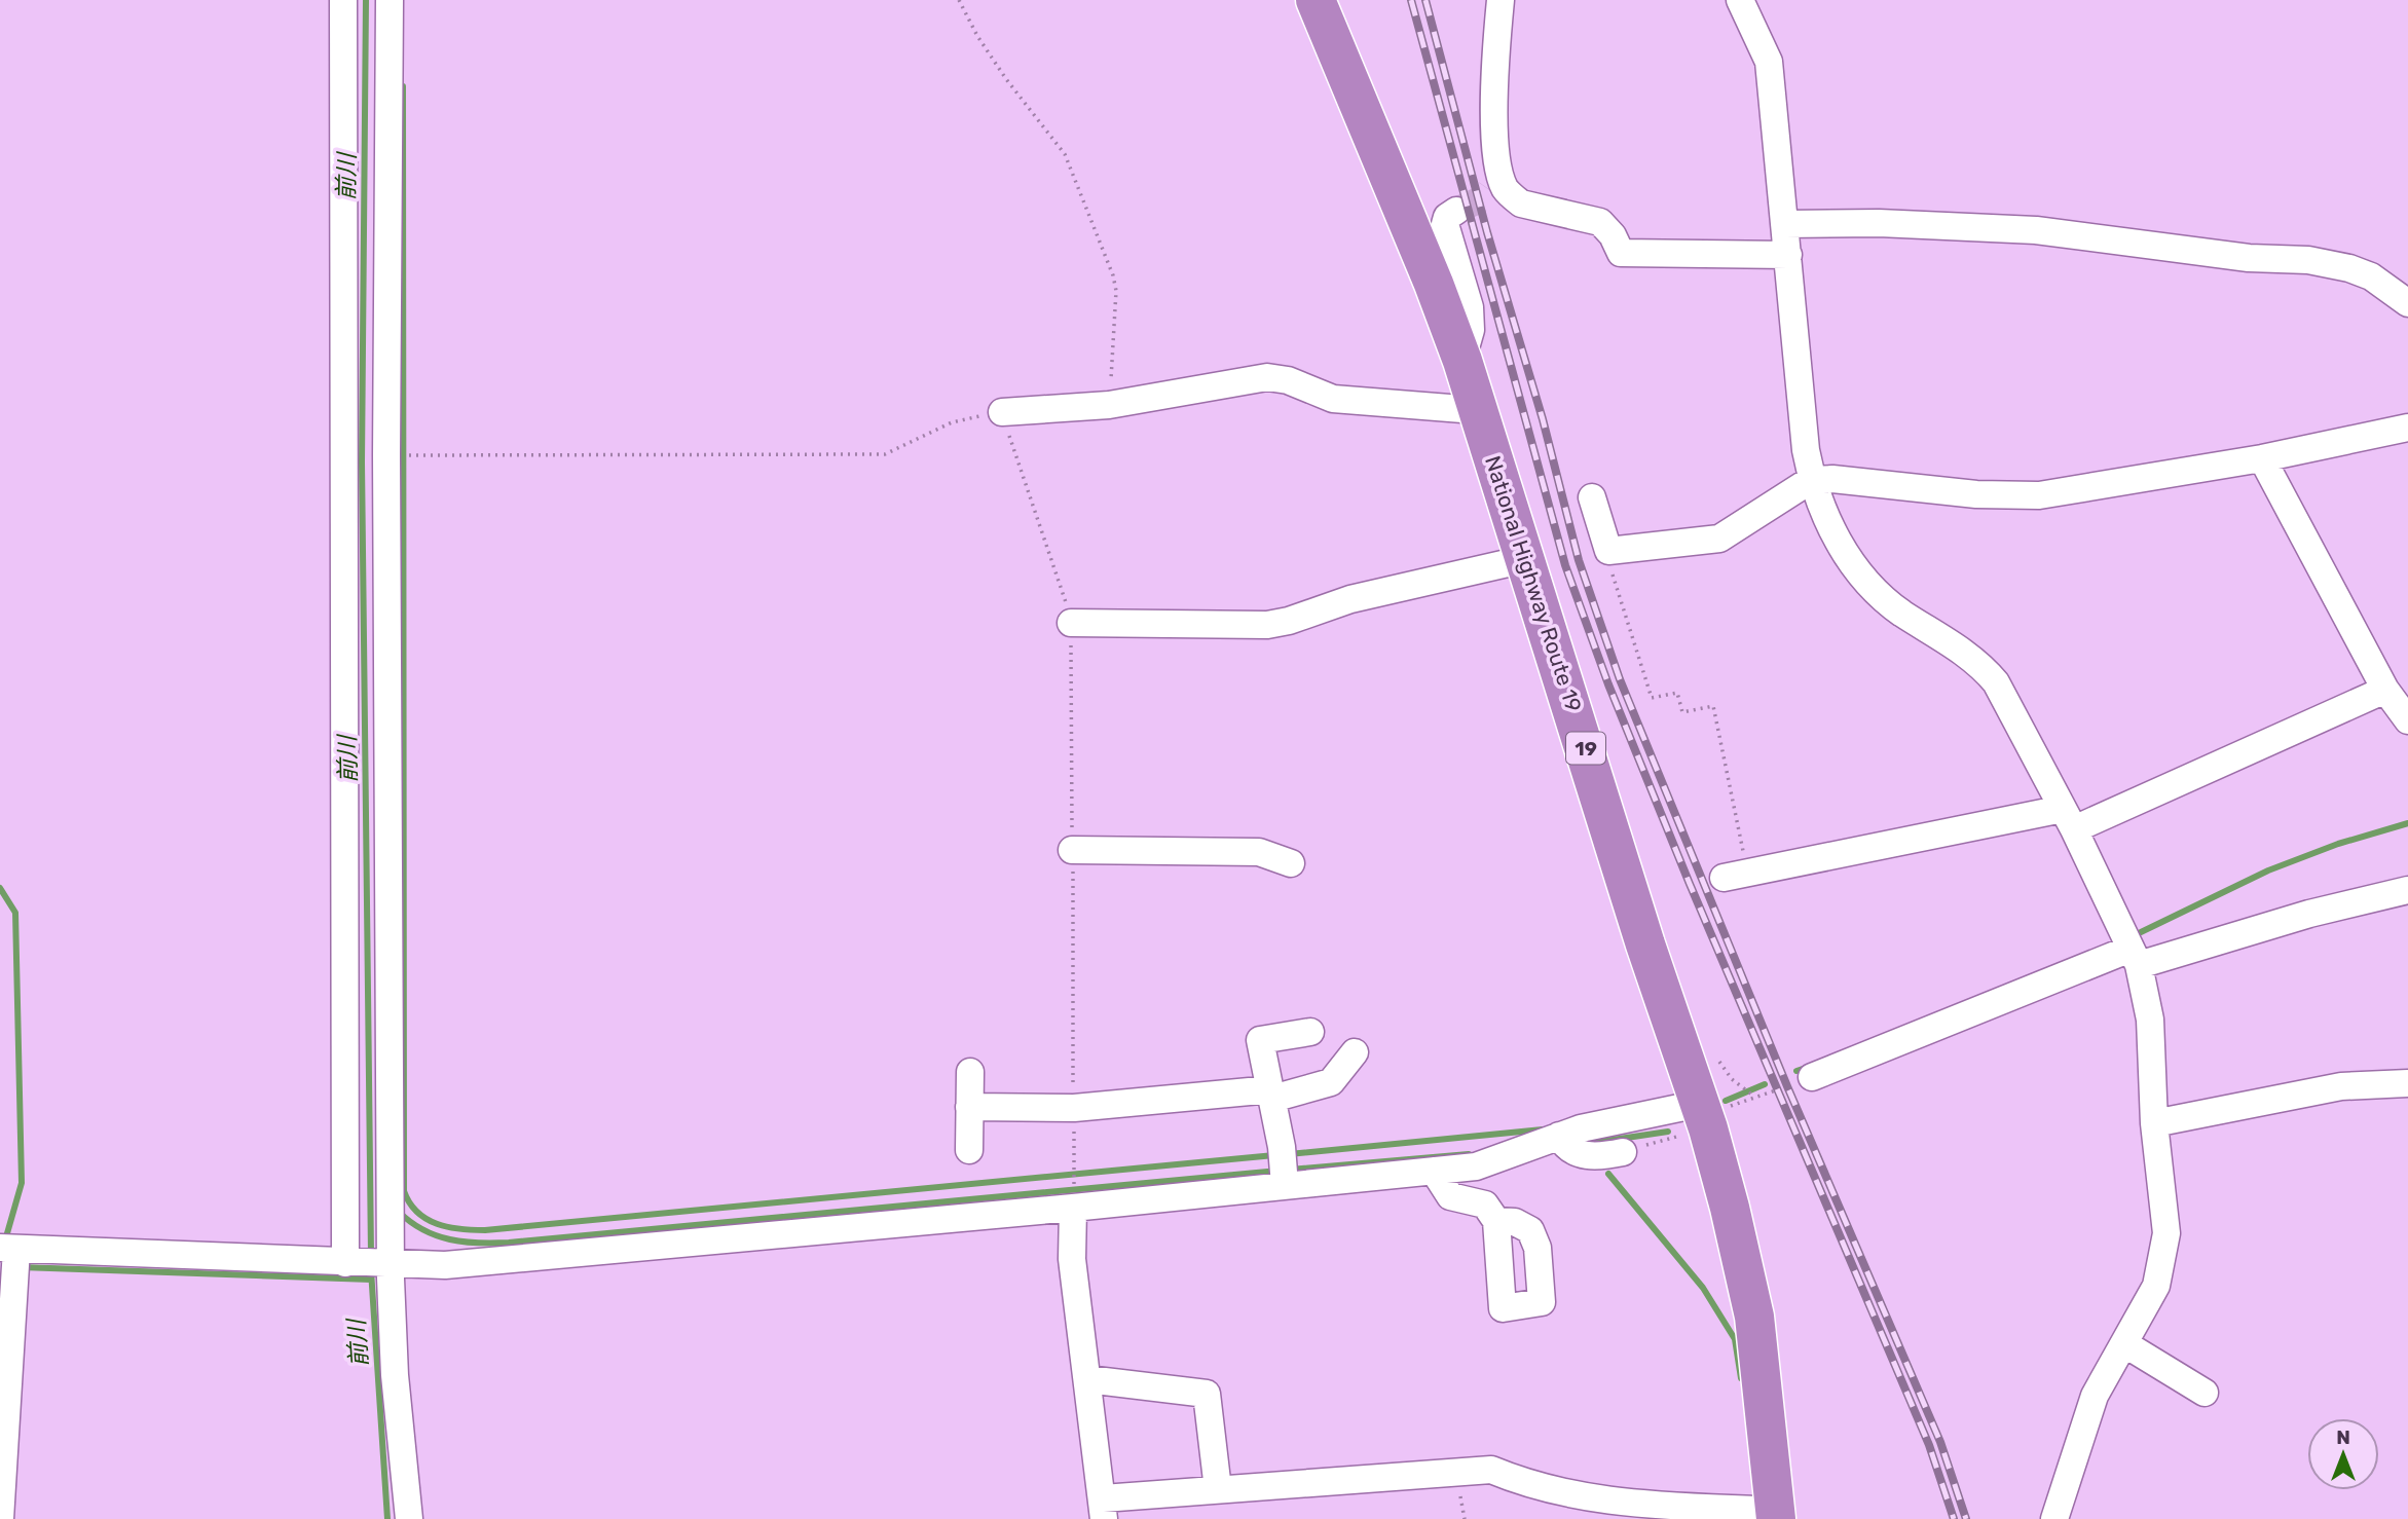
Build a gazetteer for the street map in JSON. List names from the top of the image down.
{
  "streets": {
    "highway": ["National Highway Route 19", "19"]
  },
  "water": ["前川"],
  "north": "top"
}
